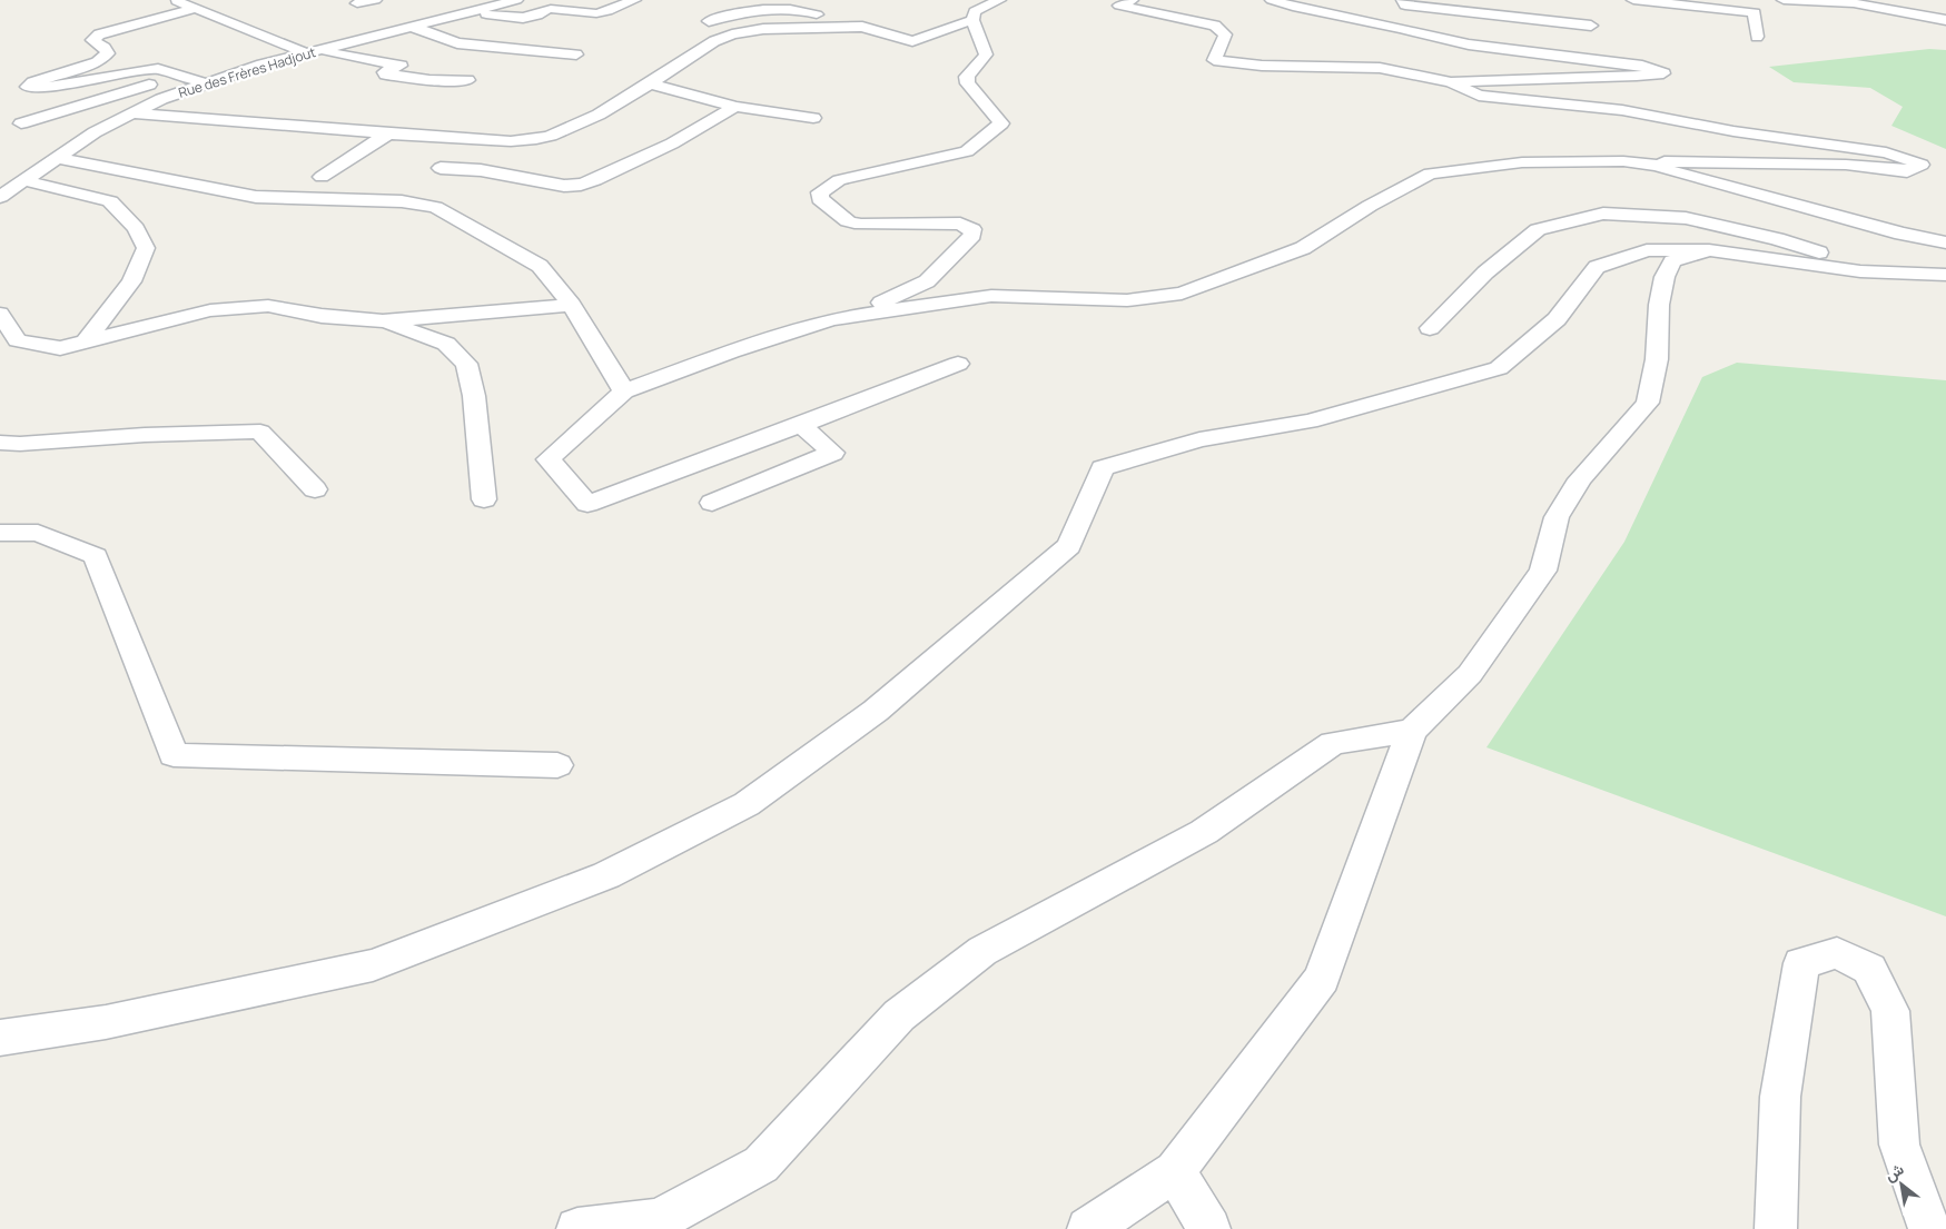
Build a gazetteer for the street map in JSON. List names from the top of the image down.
{
  "streets": {
    "street": ["Rue des Frères Hadjout"]
  },
  "north": "top left"
}
